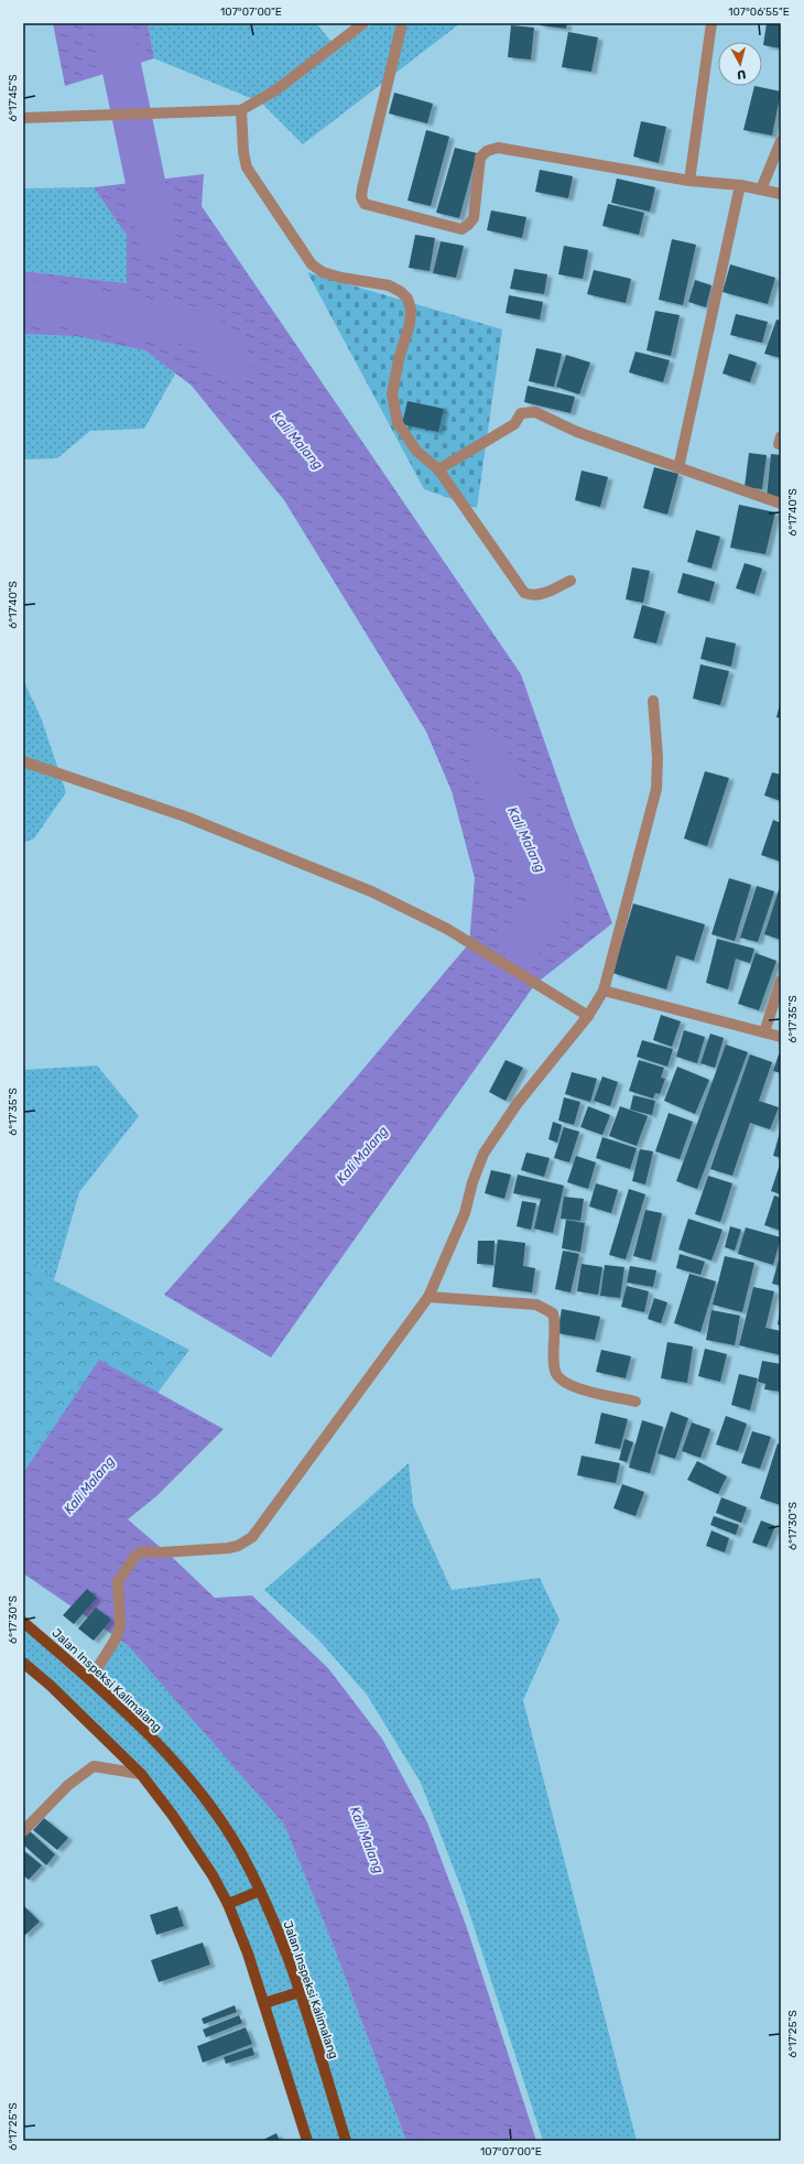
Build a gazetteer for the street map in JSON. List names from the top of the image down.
{
  "streets": {
    "main road": ["Jalan Inspeksi Kalimalang"]
  },
  "water": ["Kali Malang"],
  "north": "bottom",
  "coordinates": [
    "107°07'00\"E",
    "107°06'55\"E",
    "6°17'45\"S",
    "6°17'40\"S",
    "6°17'35\"S",
    "6°17'30\"S",
    "6°17'25\"S"
  ]
}
